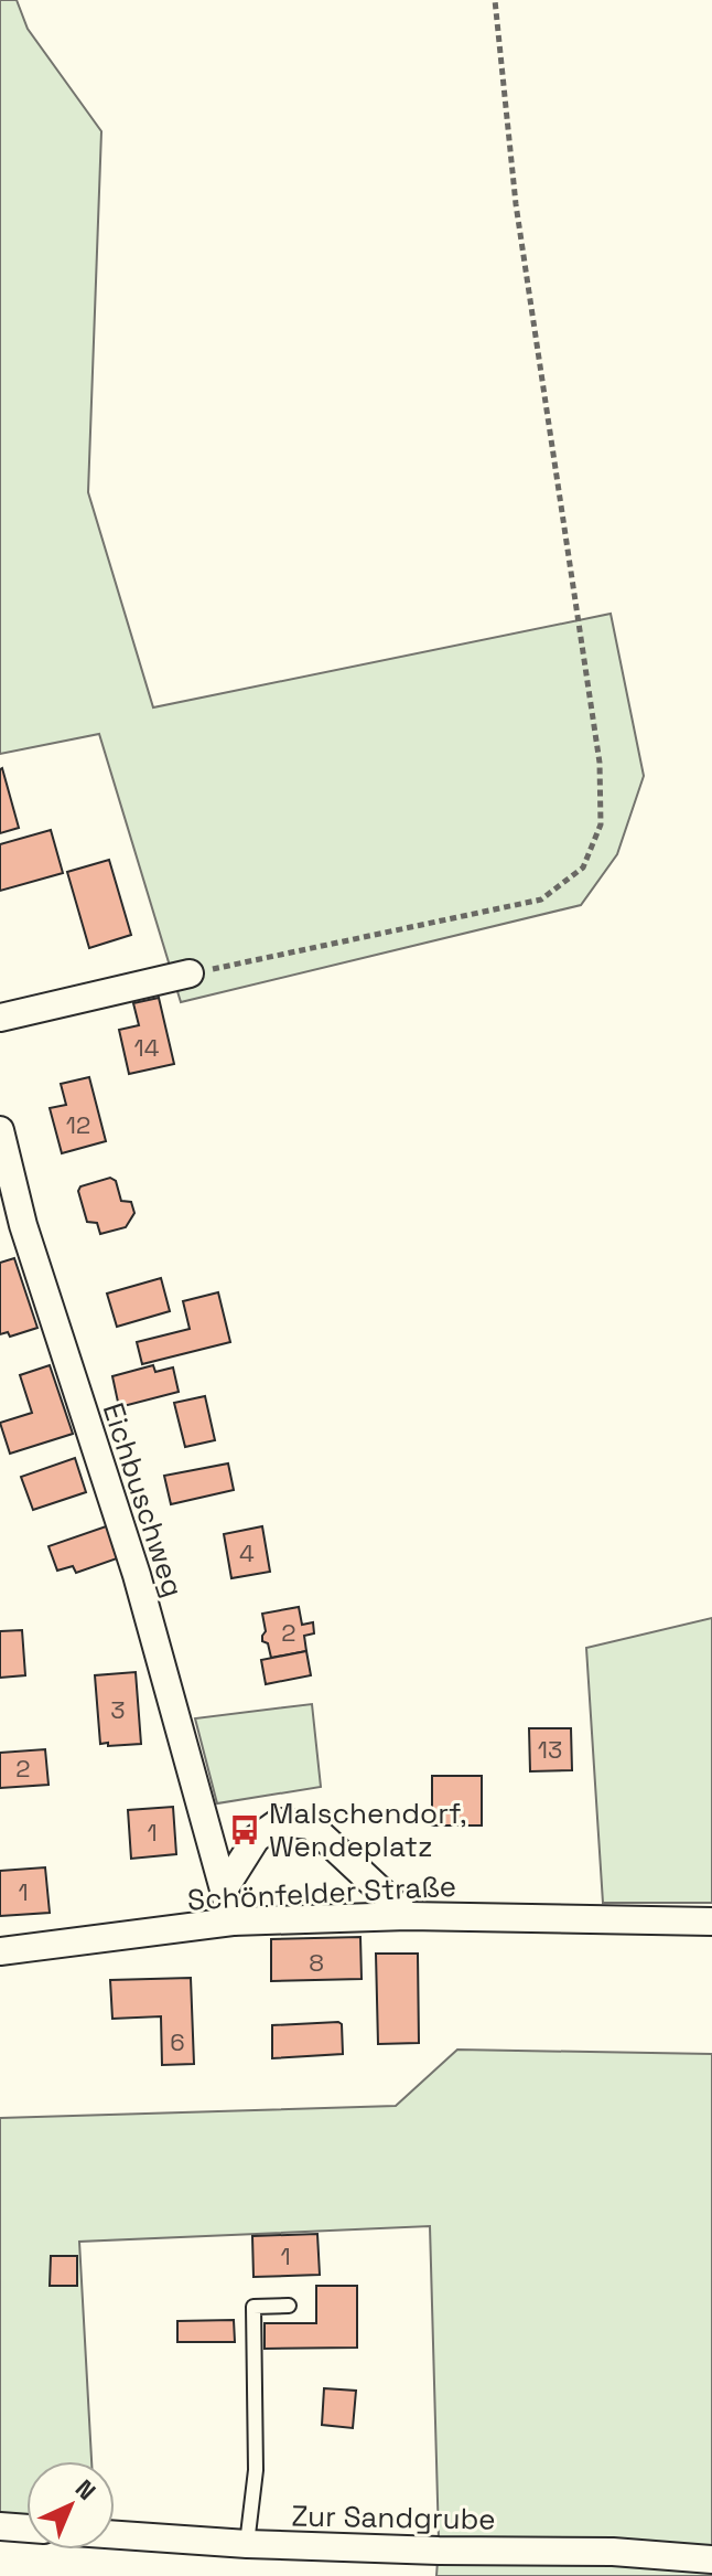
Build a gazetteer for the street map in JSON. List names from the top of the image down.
{
  "streets": {
    "street": ["Eichbuschweg", "Schönfelder Straße", "Zur Sandgrube"]
  },
  "crossings": [
    ["Eichbuschweg", "Schönfelder Straße"]
  ],
  "places": {
    "bus stop": ["Malschendorf, Wendeplatz"]
  },
  "house_numbers": [
    "14",
    "12",
    "4",
    "2",
    "3",
    "13",
    "2",
    "1",
    "1",
    "8",
    "6",
    "1"
  ],
  "north": "top right"
}
